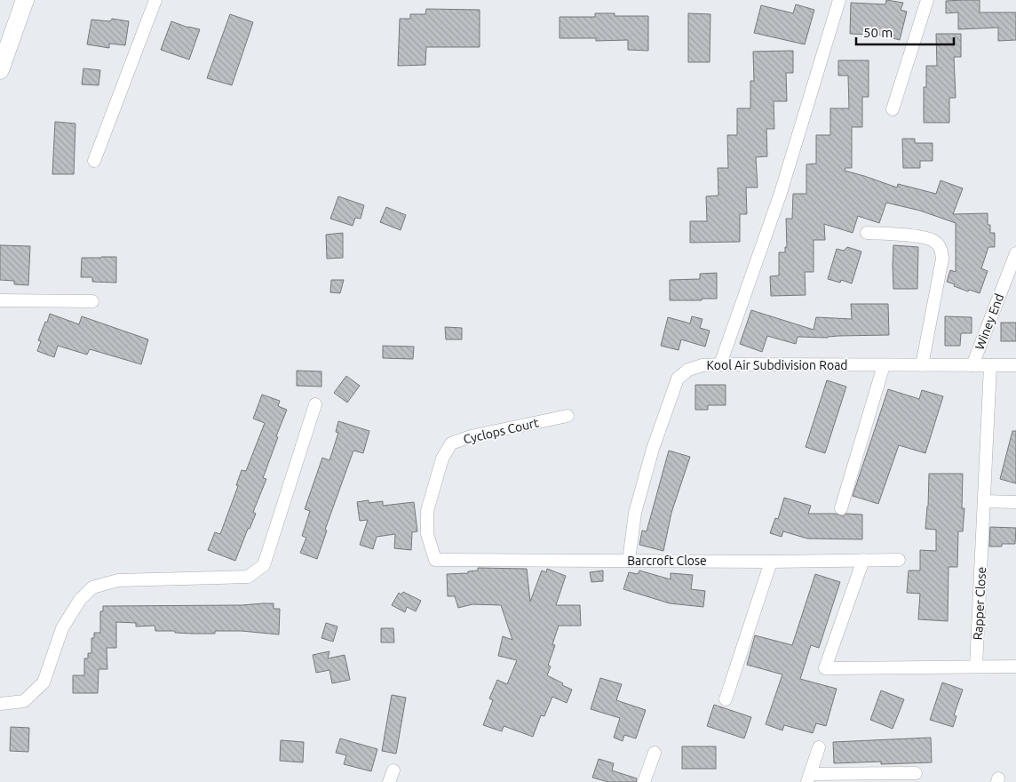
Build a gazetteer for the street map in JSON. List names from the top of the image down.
{
  "streets": {
    "street": [
      "Winey End",
      "Kool Air Subdivision Road",
      "Cyclops Court",
      "Barcroft Close",
      "Rapper Close"
    ]
  },
  "crossings": [
    ["Winey End", "Kool Air Subdivision Road"],
    ["Kool Air Subdivision Road", "Barcroft Close"],
    ["Kool Air Subdivision Road", "Rapper Close"],
    ["Cyclops Court", "Barcroft Close"]
  ],
  "scale_bar": "50 m"
}
